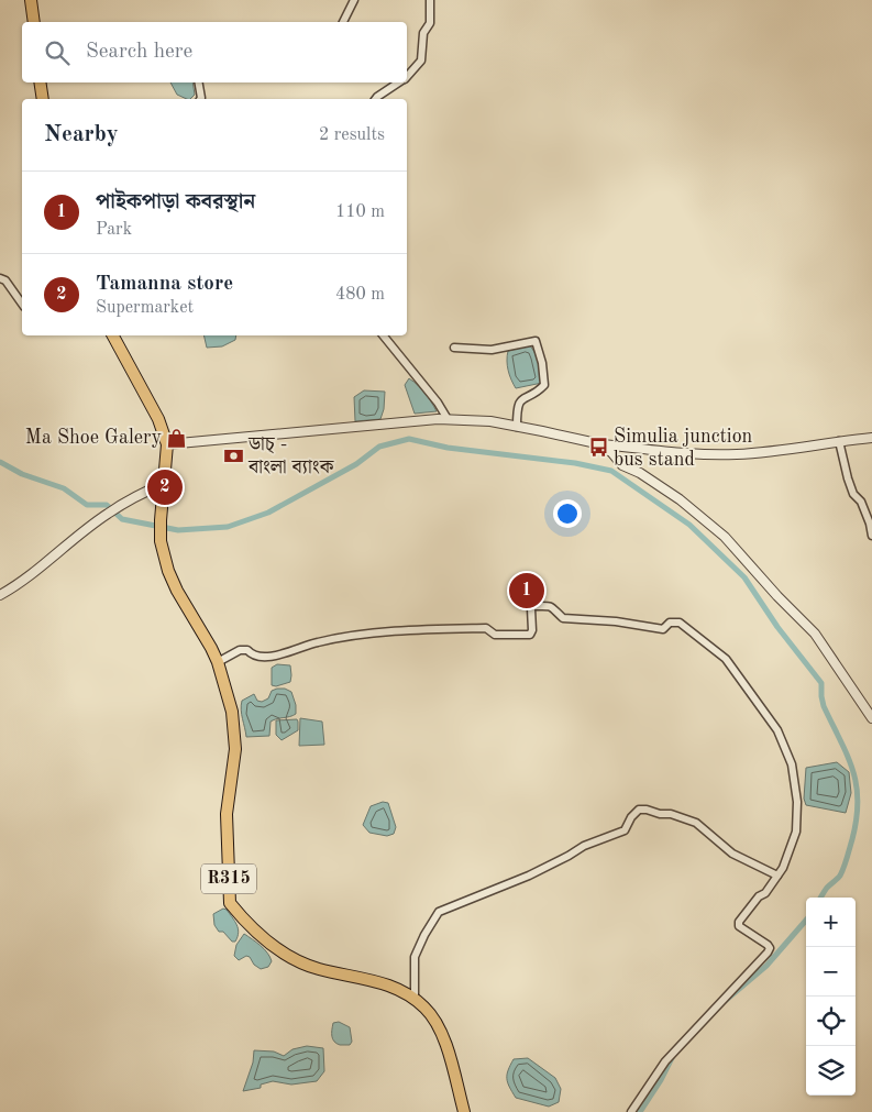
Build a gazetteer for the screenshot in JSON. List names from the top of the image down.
{
  "streets": {
    "main road": ["R315"]
  },
  "places": {
    "shop": ["Ma Shoe Galery"],
    "bus stop": ["Simulia junction bus stand"],
    "bank": ["ডাচ্ - বাংলা ব্যাংক"]
  },
  "page": {
    "search": "Search here",
    "heading": ["Nearby", "2 results"],
    "list": [
      {
        "mark": "1",
        "name": "পাইকপাড়া কবরস্থান",
        "note": "Park",
        "value": "110 m"
      },
      {
        "mark": "2",
        "name": "Tamanna store",
        "note": "Supermarket",
        "value": "480 m"
      }
    ],
    "pins": ["2", "1"],
    "map_buttons": ["+", "−"]
  }
}
